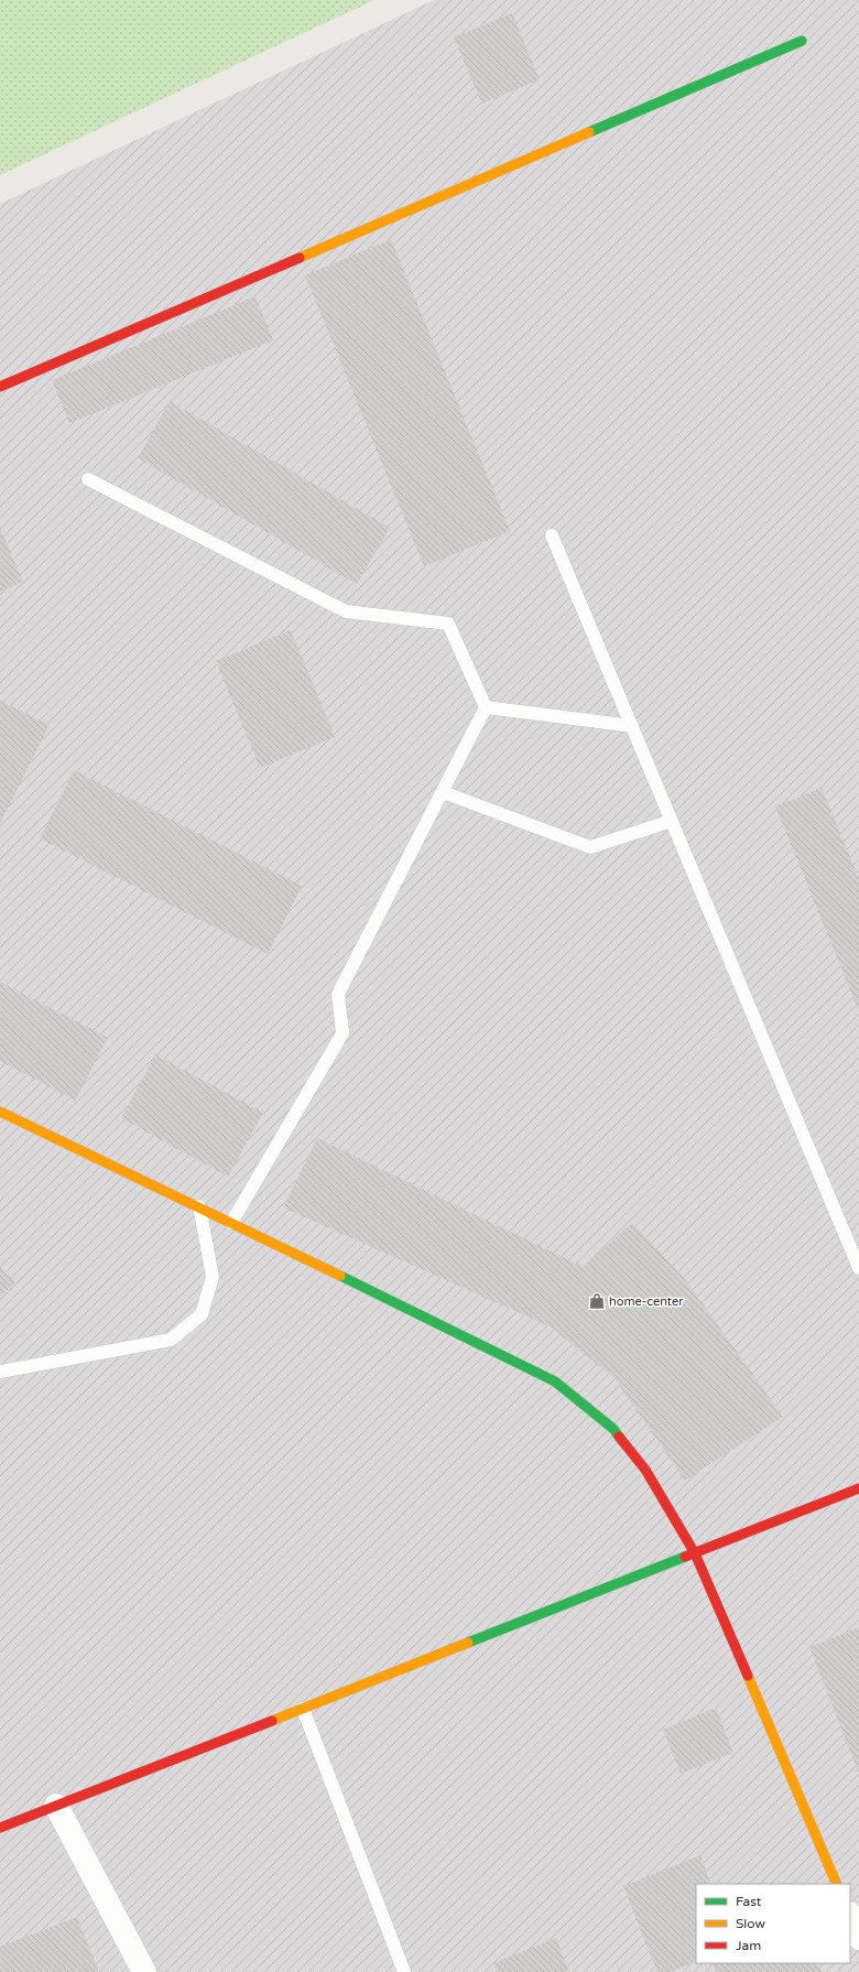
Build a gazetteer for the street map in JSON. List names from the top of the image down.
{
  "places": {
    "shop": ["home-center"]
  },
  "legend": ["Fast", "Slow", "Jam"]
}
